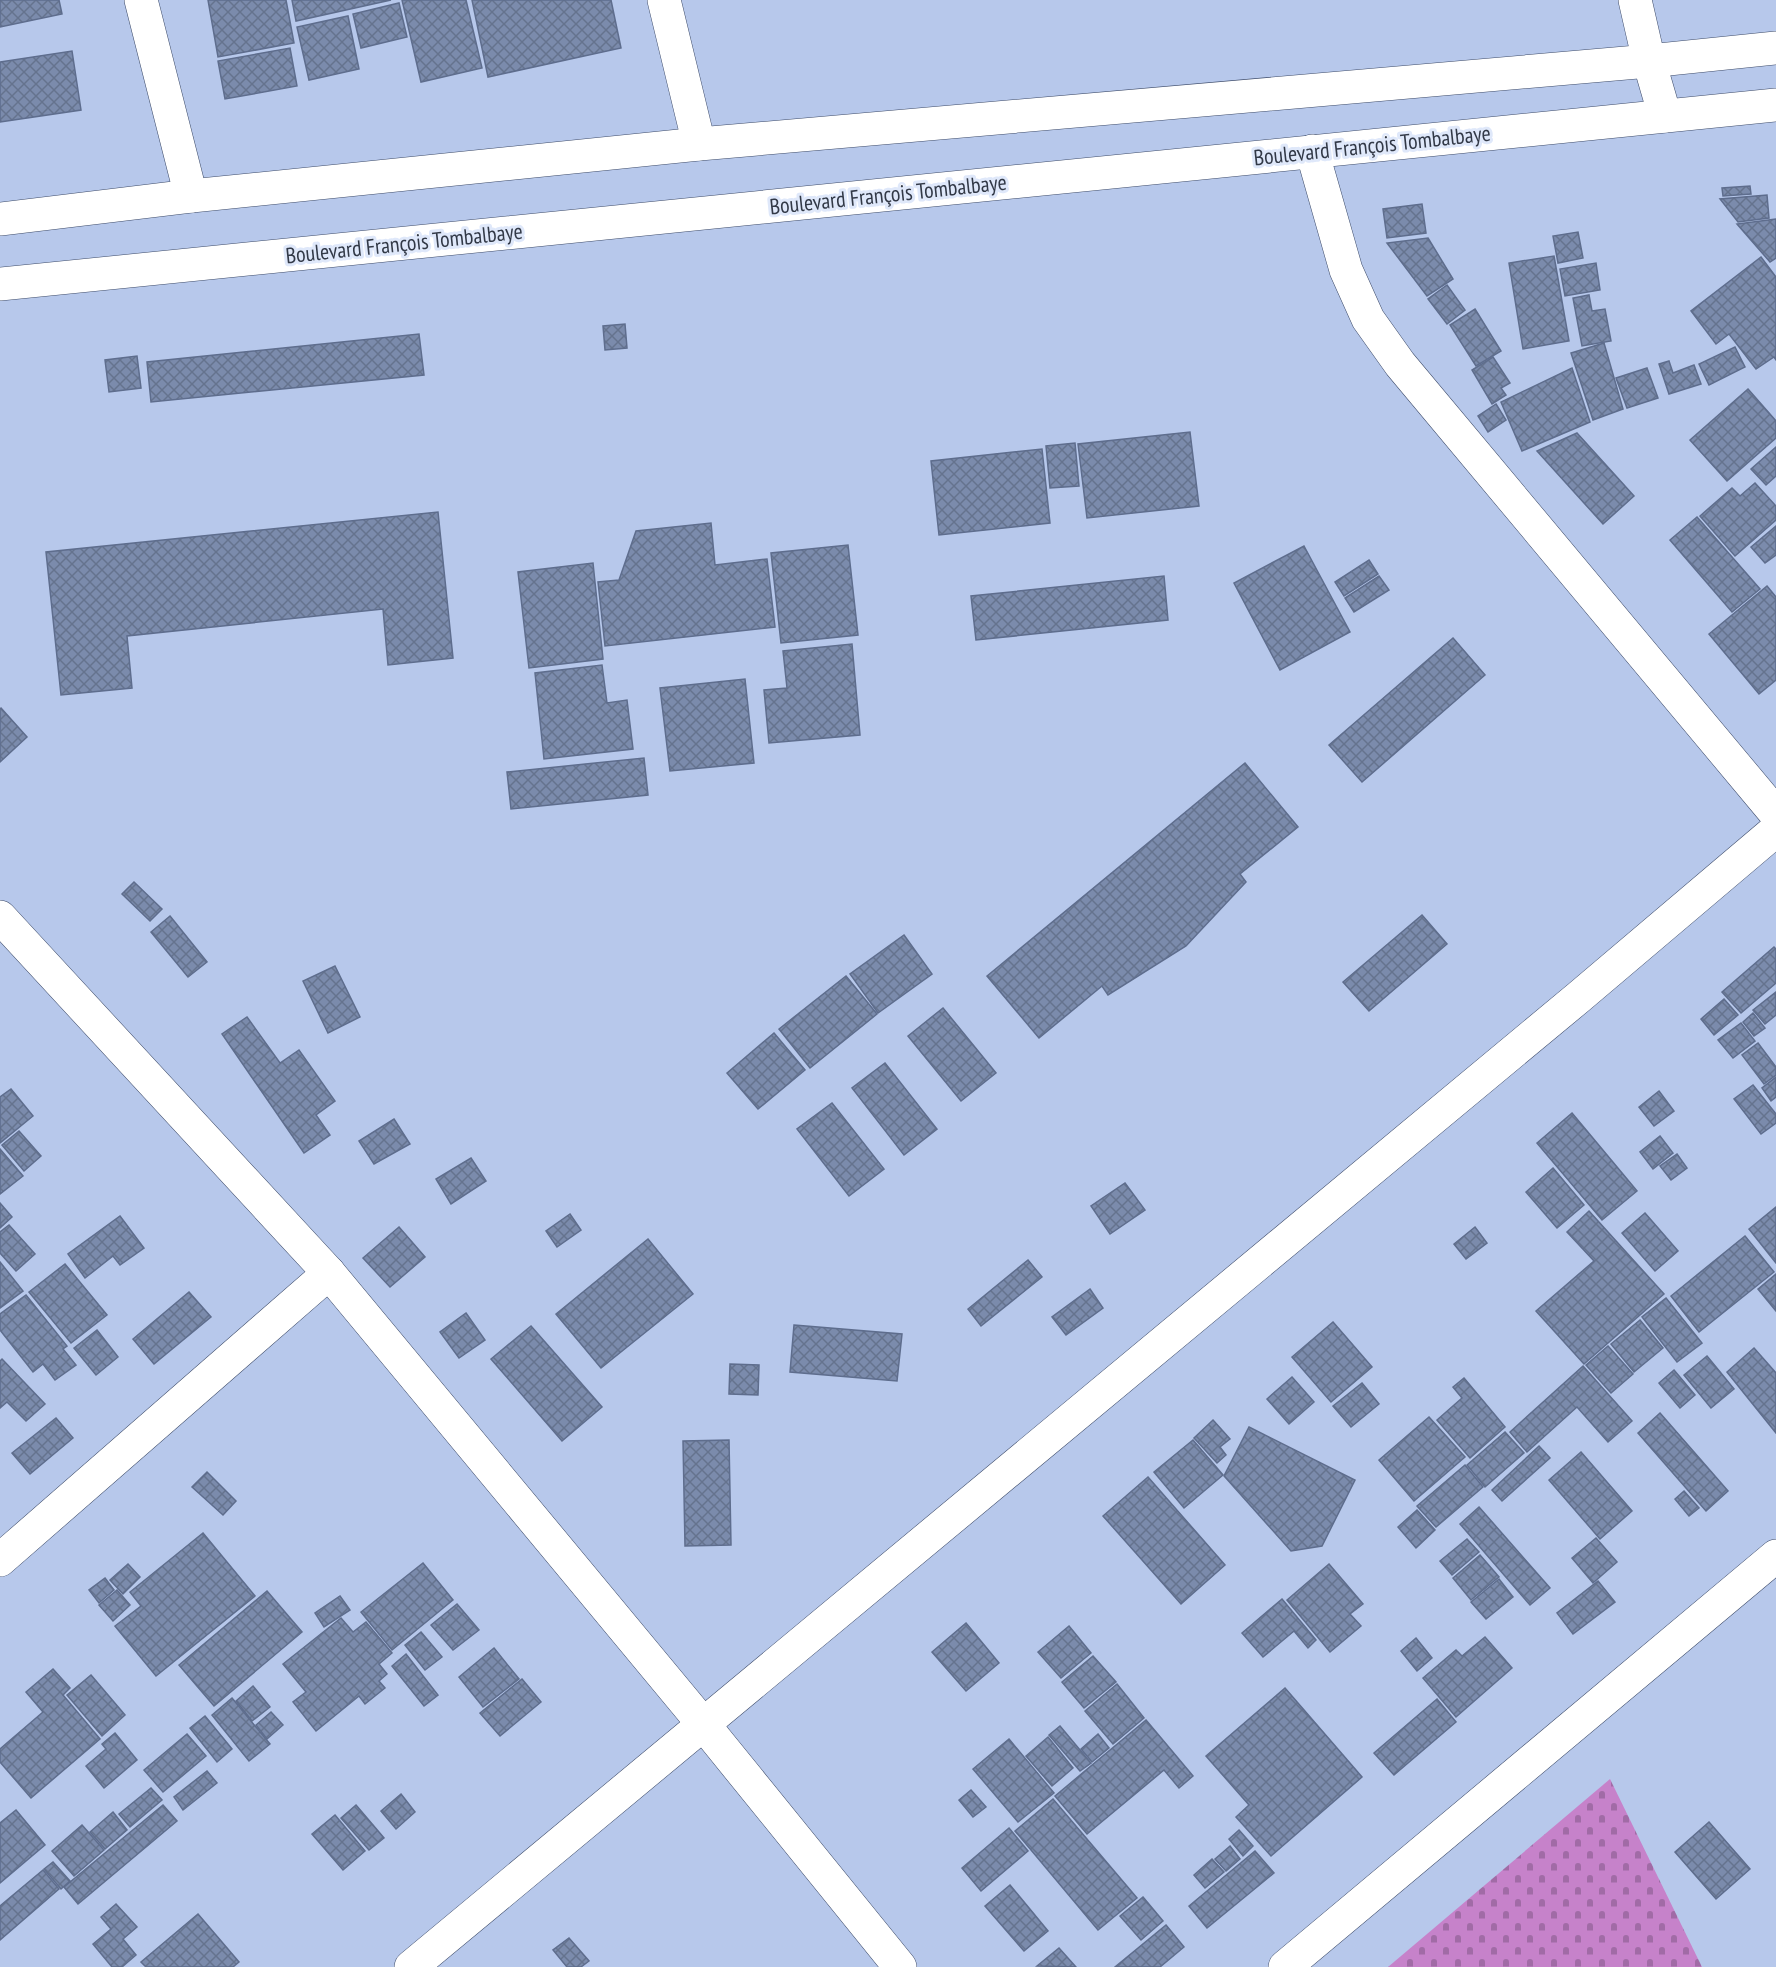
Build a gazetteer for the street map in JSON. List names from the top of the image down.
{
  "streets": {
    "street": ["Boulevard François Tombalbaye"]
  }
}
